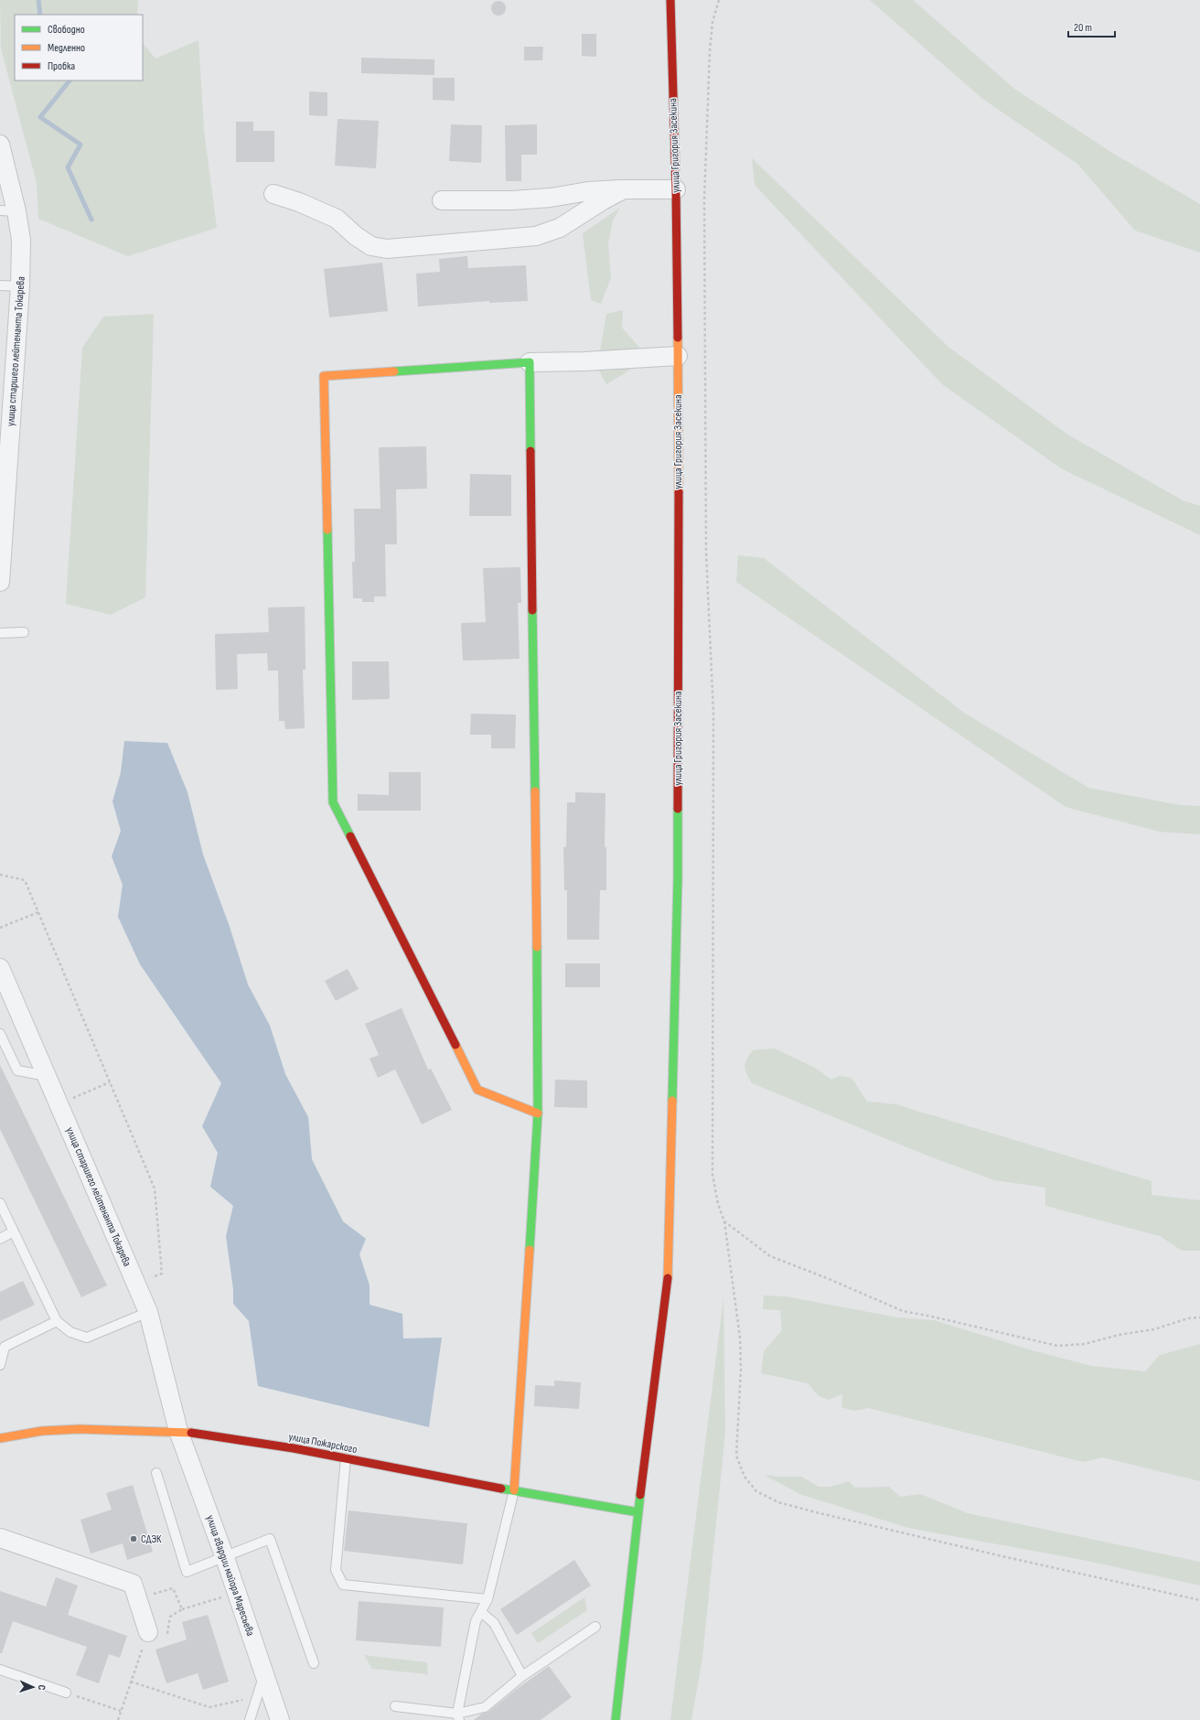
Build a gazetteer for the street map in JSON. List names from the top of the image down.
{
  "streets": {
    "street": [
      "улица Григория Засекина",
      "улица старшего лейтенанта Токарева",
      "улица Пожарского",
      "улица гвардии майора Маресьева"
    ]
  },
  "crossings": [
    ["улица Григория Засекина", "улица Пожарского"],
    ["улица старшего лейтенанта Токарева", "улица Пожарского"],
    ["улица старшего лейтенанта Токарева", "улица гвардии майора Маресьева"],
    ["улица Пожарского", "улица гвардии майора Маресьева"]
  ],
  "places": ["СДЭК"],
  "legend": ["Свободно", "Медленно", "Пробка"],
  "scale_bar": "20 m",
  "north": "right"
}
